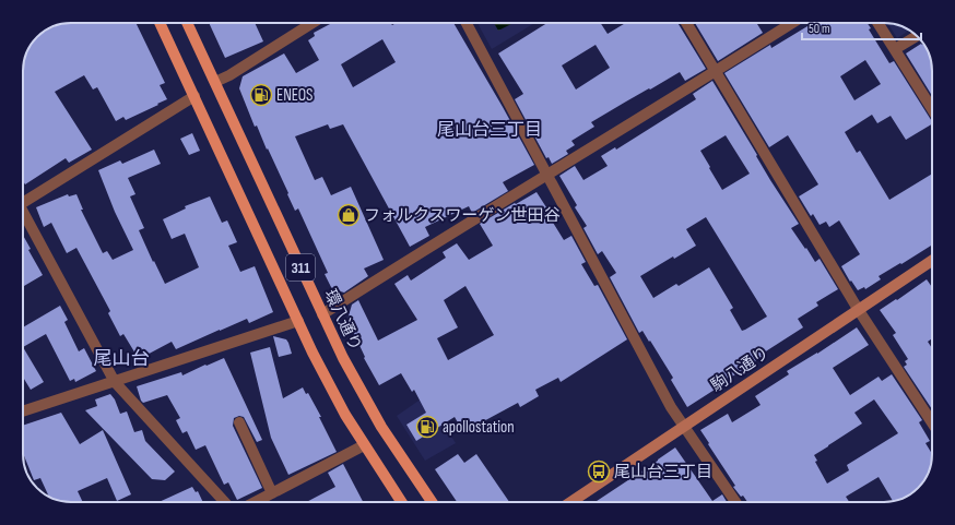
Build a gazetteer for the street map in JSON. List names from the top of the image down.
{
  "streets": {
    "main road": ["311", "環八通り"],
    "street": ["駒八通り"]
  },
  "districts": ["尾山台三丁目", "尾山台"],
  "places": {
    "fuel station": ["ENEOS", "apollostation"],
    "shop": ["フォルクスワーゲン世田谷"],
    "bus stop": ["尾山台三丁目"]
  },
  "scale_bar": "50 m"
}
